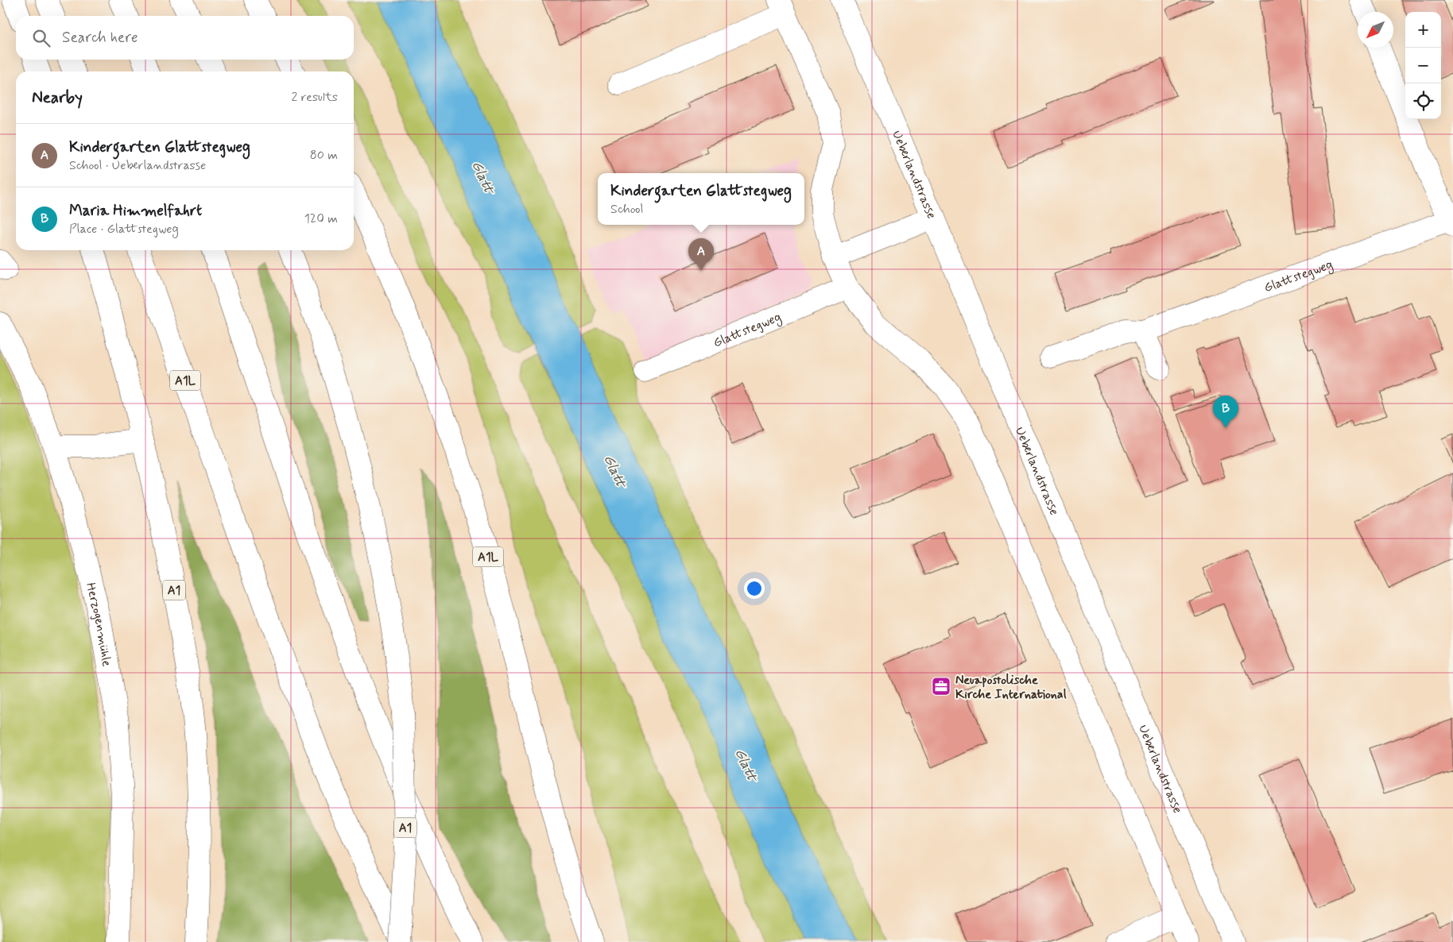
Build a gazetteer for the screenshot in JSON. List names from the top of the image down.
{
  "streets": {
    "main road": [
      "Ueberlandstrasse",
      "Glattstegweg",
      "A1L",
      "A1",
      "Herzogenmühle"
    ]
  },
  "crossings": [
    ["A1L", "A1"]
  ],
  "water": ["Glatt"],
  "places": {
    "office": ["Neuapostolische Kirche International"]
  },
  "north": "bottom left",
  "page": {
    "map_buttons": ["+", "−"],
    "search": "Search here",
    "heading": ["Nearby", "2 results"],
    "list": [
      {
        "mark": "A",
        "name": "Kindergarten Glattstegweg",
        "note": "School · Ueberlandstrasse",
        "value": "80 m"
      },
      {
        "mark": "B",
        "name": "Maria Himmelfahrt",
        "note": "Place · Glattstegweg",
        "value": "120 m"
      }
    ],
    "popup": ["Kindergarten Glattstegweg", "School"],
    "pins": ["A", "B"]
  }
}
